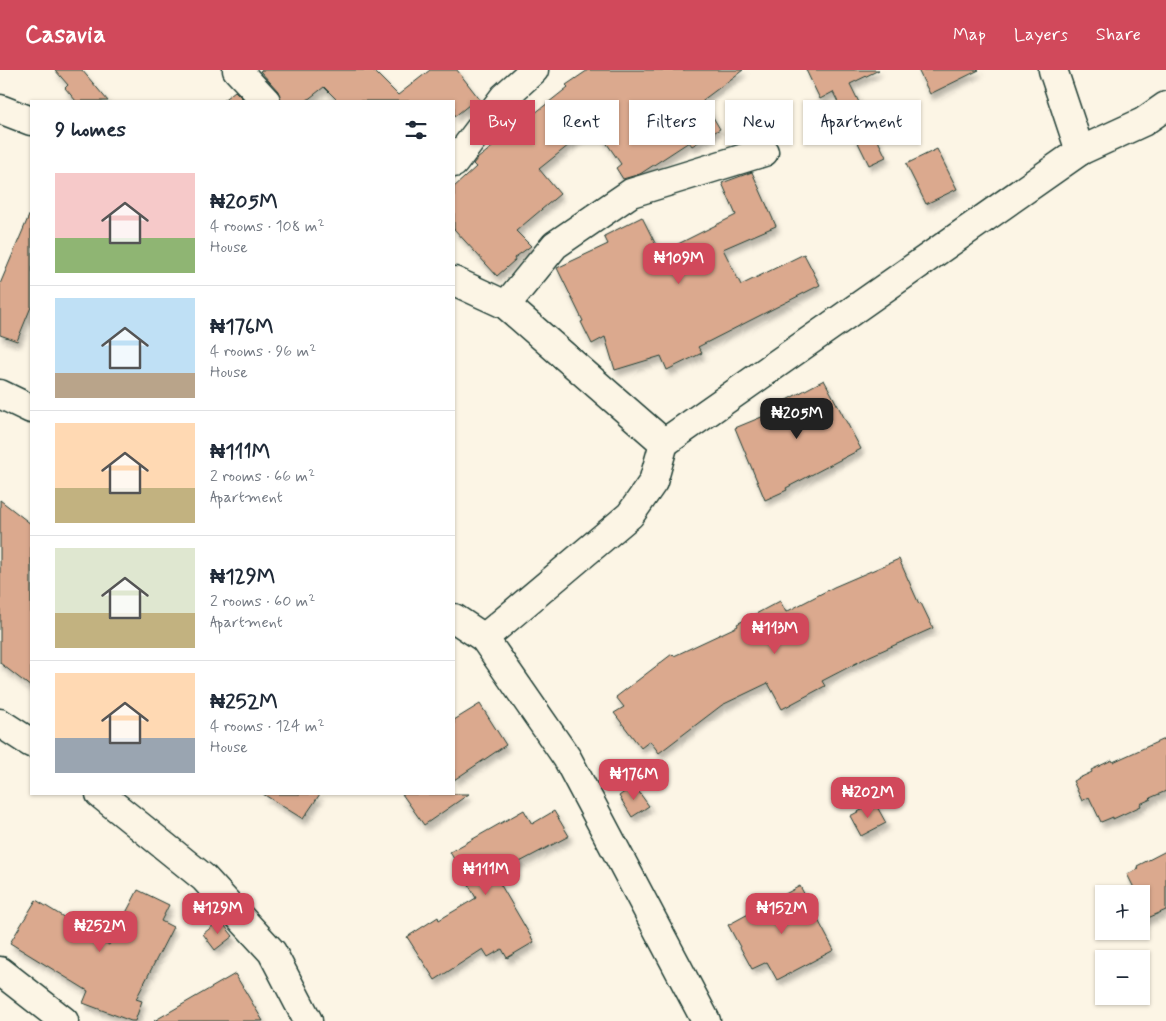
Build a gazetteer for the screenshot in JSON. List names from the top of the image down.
{
  "page": {
    "header": "Casavia",
    "nav": ["Map", "Layers", "Share"],
    "chip": [
      "Buy",
      "Rent",
      "Filters",
      "New",
      "Apartment"
    ],
    "heading": "9 homes",
    "list": [
      {
        "name": "₦205M",
        "note": "4 rooms · 108 m² · House"
      },
      {
        "name": "₦176M",
        "note": "4 rooms · 96 m² · House"
      },
      {
        "name": "₦111M",
        "note": "2 rooms · 66 m² · Apartment"
      },
      {
        "name": "₦129M",
        "note": "2 rooms · 60 m² · Apartment"
      },
      {
        "name": "₦252M",
        "note": "4 rooms · 124 m² · House"
      }
    ],
    "price": [
      "₦109M",
      "₦205M",
      "₦113M",
      "₦176M",
      "₦202M",
      "₦111M",
      "₦129M",
      "₦152M",
      "₦252M"
    ],
    "map_buttons": ["+", "−"]
  }
}
